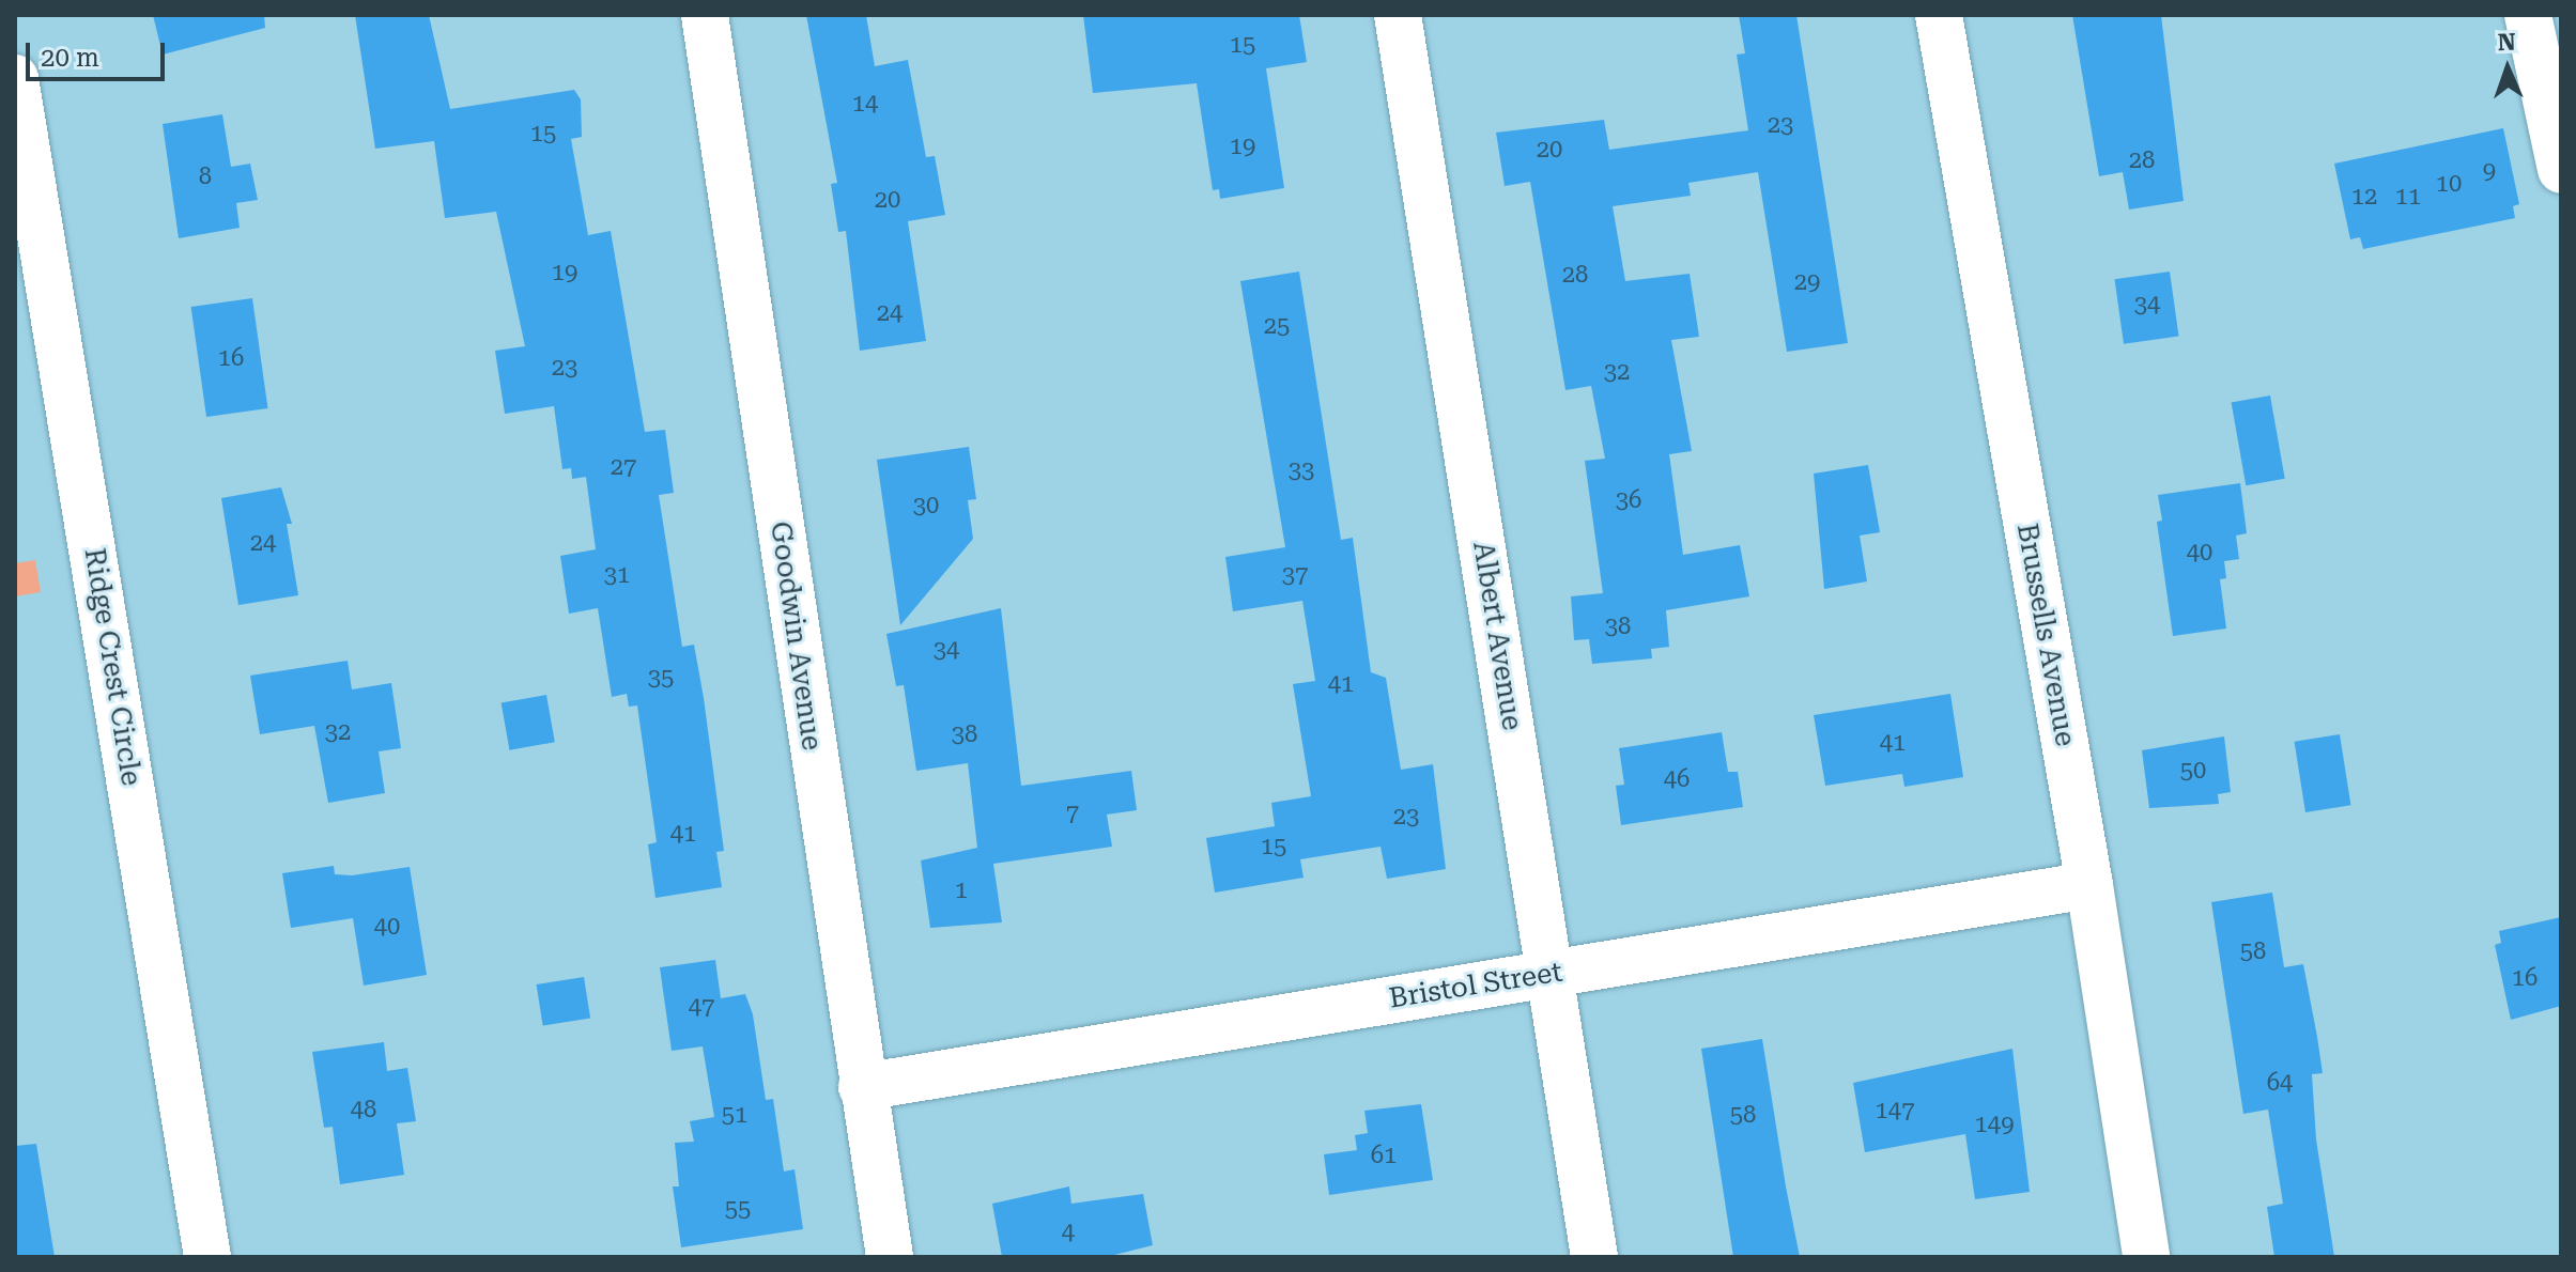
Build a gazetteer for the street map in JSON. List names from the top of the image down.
{
  "streets": {
    "street": [
      "Brussells Avenue",
      "Goodwin Avenue",
      "Albert Avenue",
      "Ridge Crest Circle",
      "Bristol Street"
    ]
  },
  "crossings": [
    ["Brussells Avenue", "Bristol Street"],
    ["Goodwin Avenue", "Bristol Street"],
    ["Albert Avenue", "Bristol Street"]
  ],
  "house_numbers": [
    "15",
    "14",
    "23",
    "15",
    "19",
    "20",
    "28",
    "9",
    "8",
    "10",
    "12",
    "11",
    "20",
    "19",
    "28",
    "29",
    "34",
    "24",
    "25",
    "16",
    "23",
    "32",
    "27",
    "33",
    "36",
    "30",
    "24",
    "40",
    "31",
    "37",
    "38",
    "34",
    "35",
    "41",
    "32",
    "38",
    "41",
    "50",
    "46",
    "7",
    "23",
    "41",
    "15",
    "1",
    "40",
    "58",
    "16",
    "47",
    "64",
    "48",
    "147",
    "51",
    "58",
    "149",
    "61",
    "55",
    "4"
  ],
  "scale_bar": "20 m",
  "north": "top"
}
